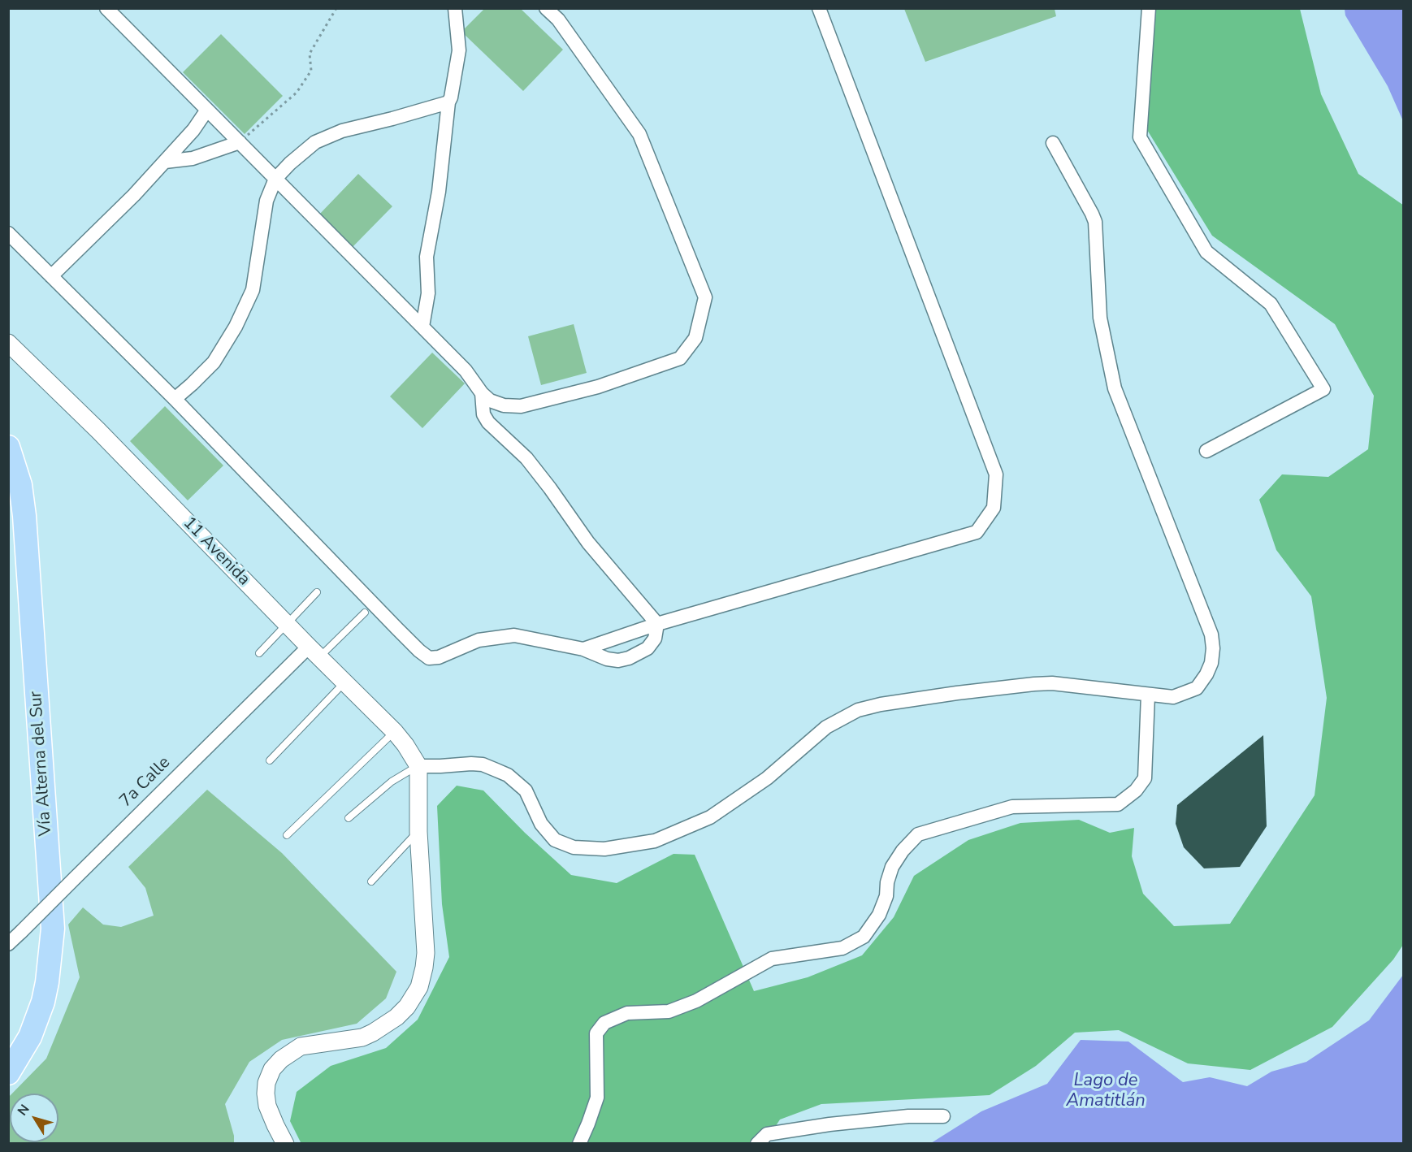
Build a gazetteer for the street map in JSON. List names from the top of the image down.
{
  "streets": {
    "highway": ["Vía Alterna del Sur"],
    "street": ["11 Avenida", "7a Calle"]
  },
  "crossings": [
    ["11 Avenida", "7a Calle"]
  ],
  "water": ["Lago de Amatitlán"],
  "north": "top left"
}
